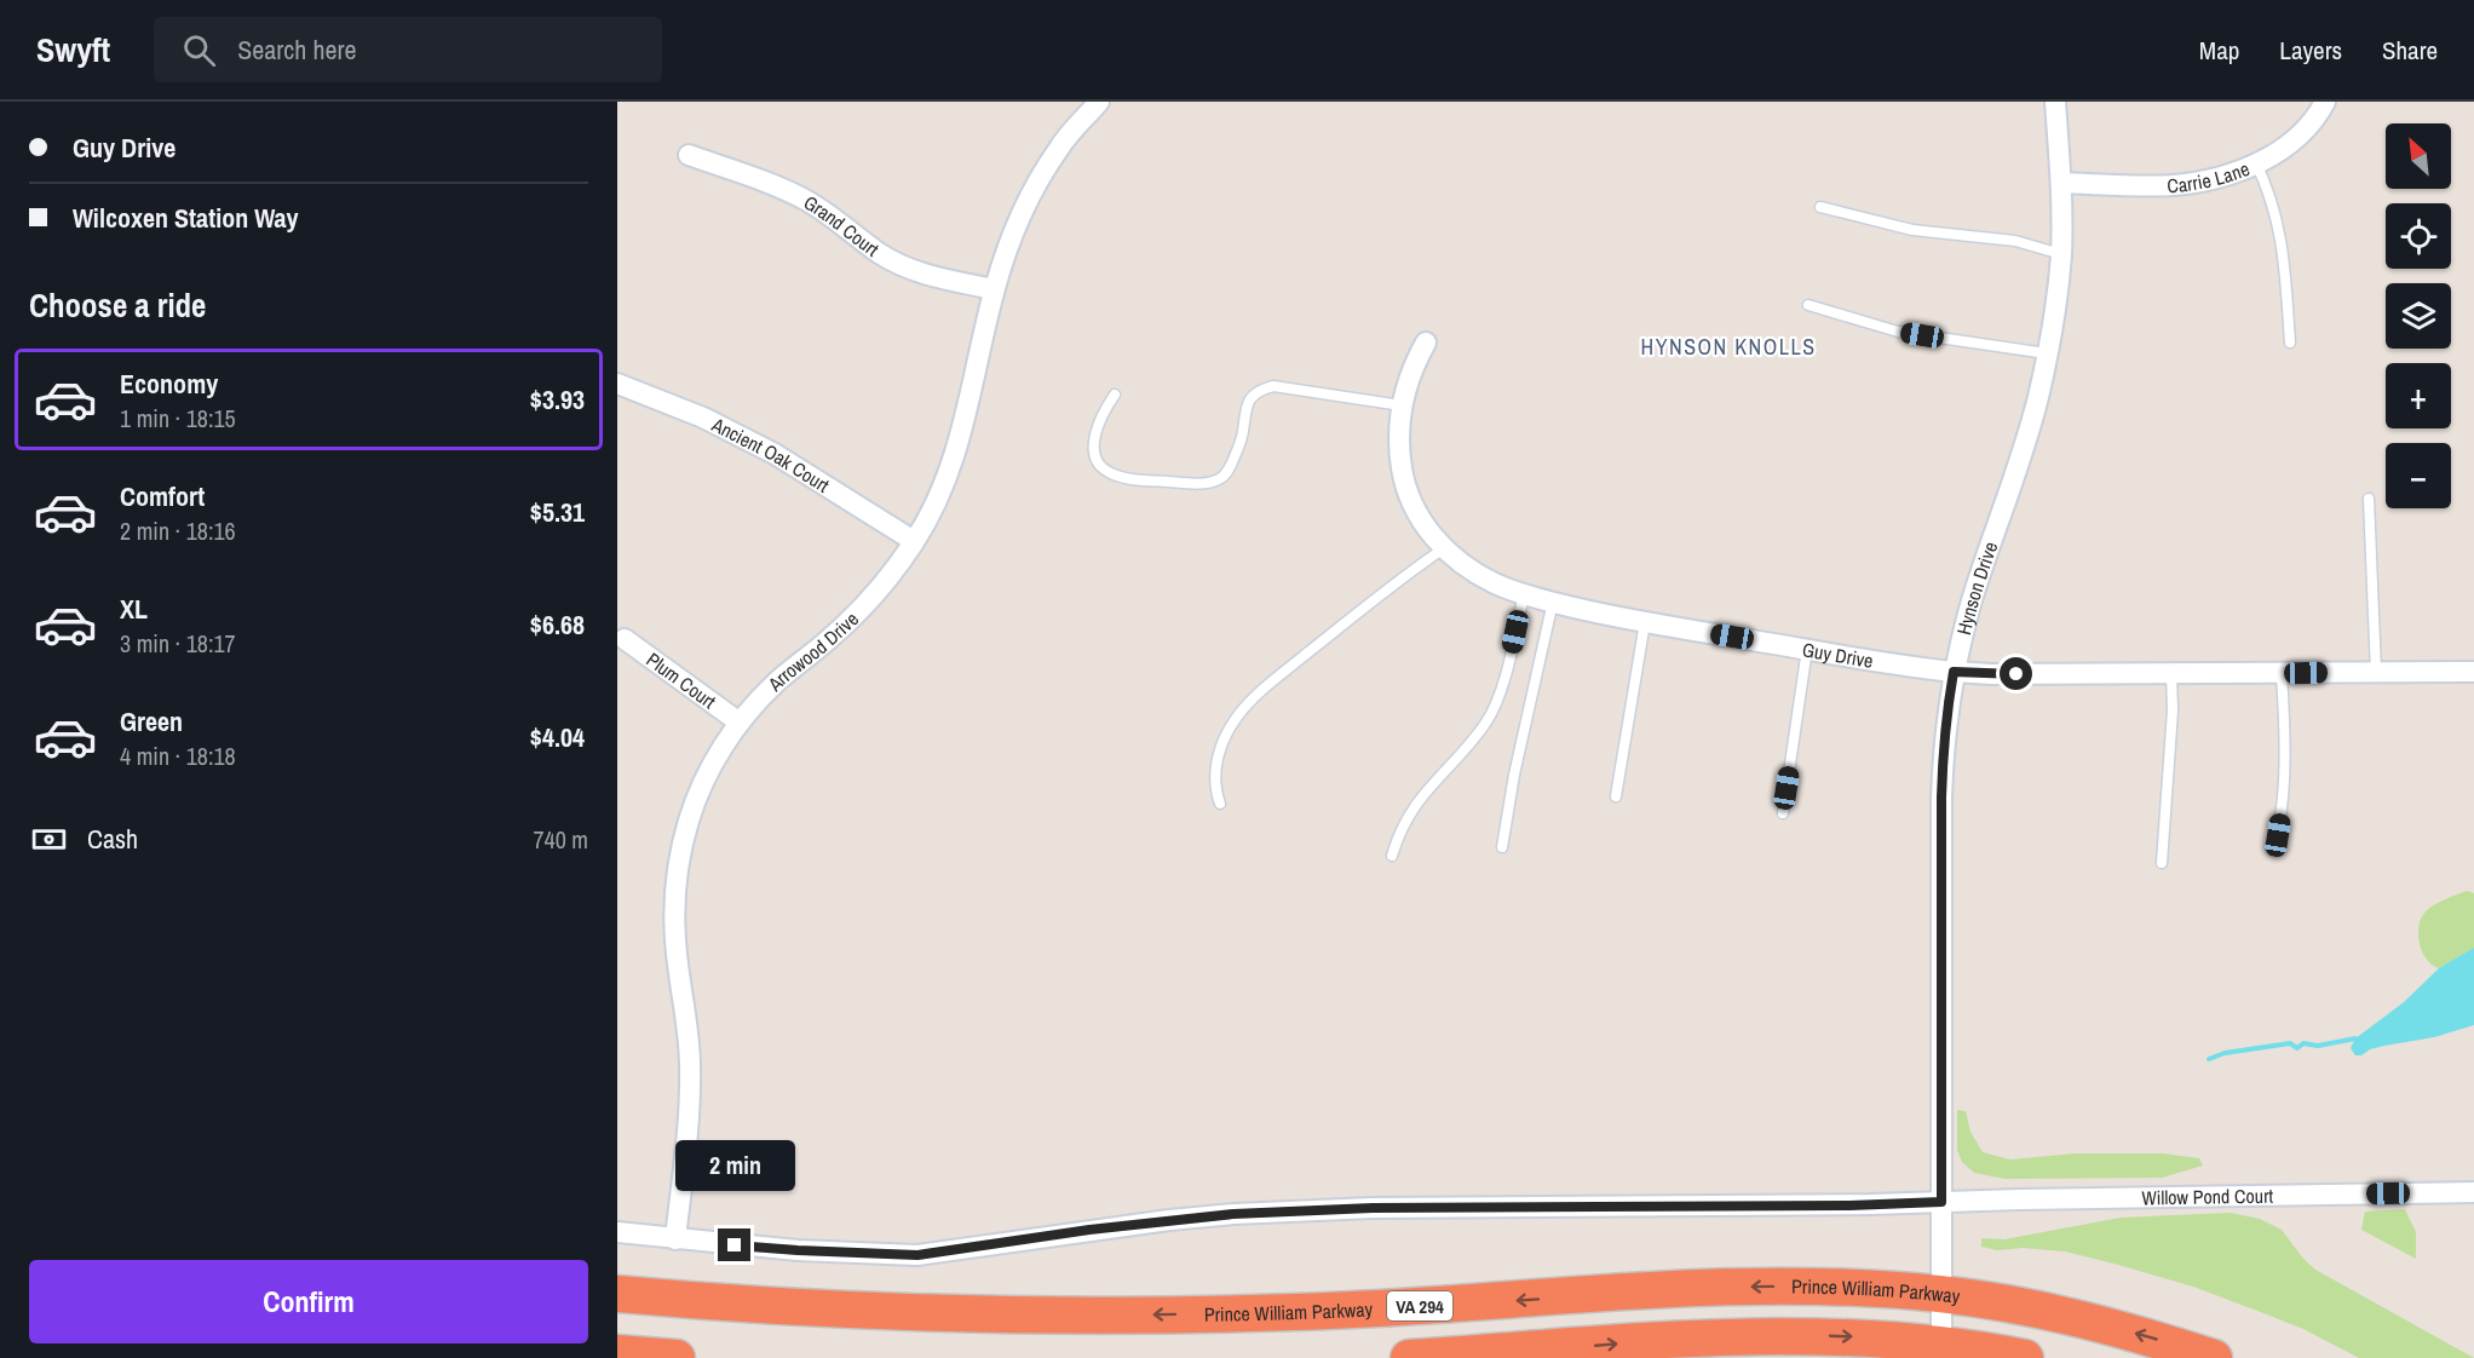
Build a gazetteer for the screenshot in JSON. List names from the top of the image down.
{
  "streets": {
    "highway": ["Prince William Parkway", "VA 294"],
    "street": [
      "Carrie Lane",
      "Grand Court",
      "Ancient Oak Court",
      "Hynson Drive",
      "Arrowood Drive",
      "Guy Drive",
      "Plum Court",
      "Willow Pond Court"
    ]
  },
  "crossings": [
    ["Carrie Lane", "Hynson Drive"],
    ["Grand Court", "Arrowood Drive"],
    ["Ancient Oak Court", "Arrowood Drive"],
    ["Hynson Drive", "Guy Drive"],
    ["Hynson Drive", "Willow Pond Court"],
    ["Hynson Drive", "Prince William Parkway"],
    ["Arrowood Drive", "Plum Court"],
    ["Arrowood Drive", "Willow Pond Court"]
  ],
  "districts": ["HYNSON KNOLLS"],
  "north": "top left",
  "page": {
    "header": "Swyft",
    "search": "Search here",
    "nav": ["Map", "Layers", "Share"],
    "banner": ["Guy Drive", "Wilcoxen Station Way"],
    "map_buttons": ["+", "−"],
    "heading": "Choose a ride",
    "list": [
      {
        "name": "Economy",
        "note": "1 min · 18:15",
        "value": "$3.93"
      },
      {
        "name": "Comfort",
        "note": "2 min · 18:16",
        "value": "$5.31"
      },
      {
        "name": "XL",
        "note": "3 min · 18:17",
        "value": "$6.68"
      },
      {
        "name": "Green",
        "note": "4 min · 18:18",
        "value": "$4.04"
      }
    ],
    "pay": ["Cash", "740 m"],
    "bubble": "2 min",
    "buttons": "Confirm"
  }
}
